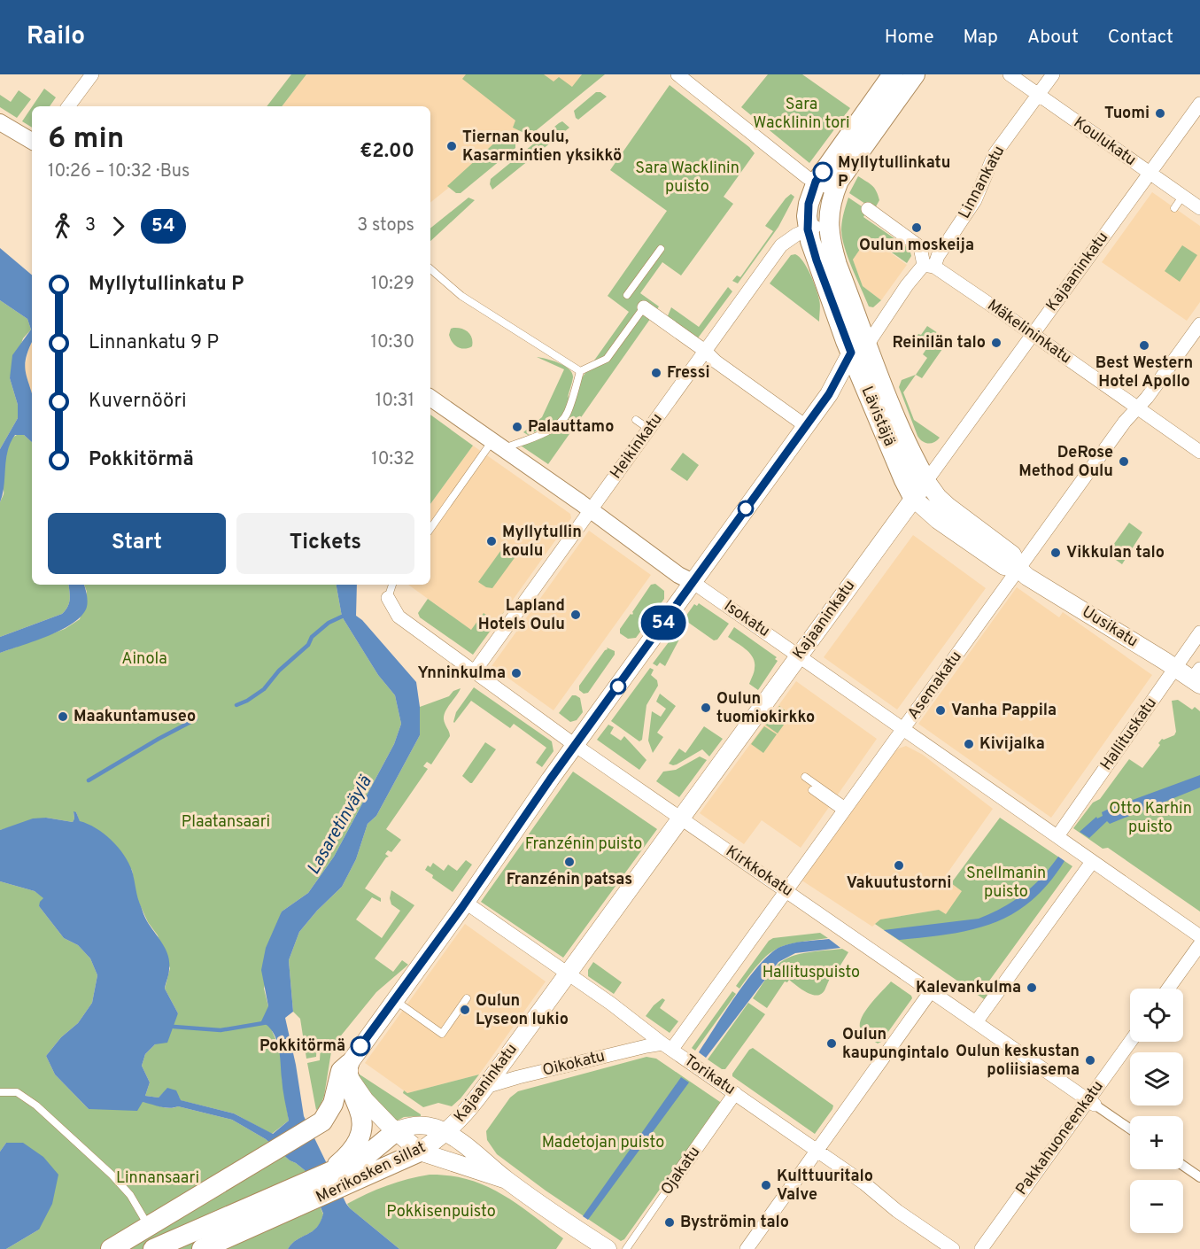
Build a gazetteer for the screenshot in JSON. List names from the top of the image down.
{
  "streets": {
    "main road": [
      "Linnankatu",
      "Kajaaninkatu",
      "Lävistäjä",
      "Uusikatu",
      "Merikosken sillat"
    ],
    "street": [
      "Koulukatu",
      "Mäkelininkatu",
      "Heikinkatu",
      "Isokatu",
      "Asemakatu",
      "Hallituskatu",
      "Kirkkokatu",
      "Oikokatu",
      "Torikatu",
      "Pakkahuoneenkatu",
      "Ojakatu"
    ]
  },
  "crossings": [
    ["Koulukatu", "Linnankatu"],
    ["Koulukatu", "Kajaaninkatu"],
    ["Linnankatu", "Mäkelininkatu"],
    ["Linnankatu", "Lävistäjä"],
    ["Linnankatu", "Isokatu"],
    ["Linnankatu", "Kirkkokatu"],
    ["Linnankatu", "Torikatu"],
    ["Kajaaninkatu", "Mäkelininkatu"],
    ["Kajaaninkatu", "Lävistäjä"],
    ["Kajaaninkatu", "Isokatu"],
    ["Kajaaninkatu", "Uusikatu"],
    ["Kajaaninkatu", "Kirkkokatu"],
    ["Kajaaninkatu", "Oikokatu"],
    ["Kajaaninkatu", "Torikatu"],
    ["Kajaaninkatu", "Merikosken sillat"],
    ["Mäkelininkatu", "Asemakatu"],
    ["Lävistäjä", "Heikinkatu"],
    ["Lävistäjä", "Uusikatu"],
    ["Heikinkatu", "Isokatu"],
    ["Heikinkatu", "Kirkkokatu"],
    ["Isokatu", "Asemakatu"],
    ["Isokatu", "Hallituskatu"],
    ["Uusikatu", "Asemakatu"],
    ["Uusikatu", "Hallituskatu"],
    ["Asemakatu", "Kirkkokatu"],
    ["Asemakatu", "Oikokatu"],
    ["Asemakatu", "Torikatu"],
    ["Kirkkokatu", "Pakkahuoneenkatu"],
    ["Oikokatu", "Torikatu"],
    ["Torikatu", "Ojakatu"]
  ],
  "water": ["Lasaretinväylä"],
  "parks": [
    "Sara Wacklinin tori",
    "Sara Wacklinin puisto",
    "Ainola",
    "Otto Karhin puisto",
    "Plaatansaari",
    "Franzénin puisto",
    "Snellmanin puisto",
    "Hallituspuisto",
    "Madetojan puisto",
    "Linnansaari",
    "Pokkisenpuisto"
  ],
  "places": [
    "Tuomi",
    "Tiernan koulu, Kasarmintien yksikkö",
    "Myllytullinkatu P",
    "Oulun moskeija",
    "Reinilän talo",
    "Best Western Hotel Apollo",
    "Fressi",
    "Palauttamo",
    "DeRose Method Oulu",
    "Myllytullin koulu",
    "Vikkulan talo",
    "Lapland Hotels Oulu",
    "Ynninkulma",
    "Oulun tuomiokirkko",
    "Vanha Pappila",
    "Maakuntamuseo",
    "Kivijalka",
    "Franzénin patsas",
    "Vakuutustorni",
    "Kalevankulma",
    "Oulun Lyseon lukio",
    "Oulun kaupungintalo",
    "Pokkitörmä",
    "Oulun keskustan poliisiasema",
    "Kulttuuritalo Valve",
    "Byströmin talo"
  ],
  "lines": ["bus line 54"],
  "page": {
    "header": "Railo",
    "nav": [
      "Home",
      "Map",
      "About",
      "Contact"
    ],
    "on_map": "54",
    "heading": ["6 min", "10:26 – 10:32 · Bus", "€2.00"],
    "legs": ["3", "54", "3 stops"],
    "list": [
      {
        "name": "Myllytullinkatu P",
        "value": "10:29"
      },
      {
        "name": "Linnankatu 9 P",
        "value": "10:30"
      },
      {
        "name": "Kuvernööri",
        "value": "10:31"
      },
      {
        "name": "Pokkitörmä",
        "value": "10:32"
      }
    ],
    "buttons": ["Start", "Tickets"],
    "map_buttons": ["+", "−"]
  }
}
